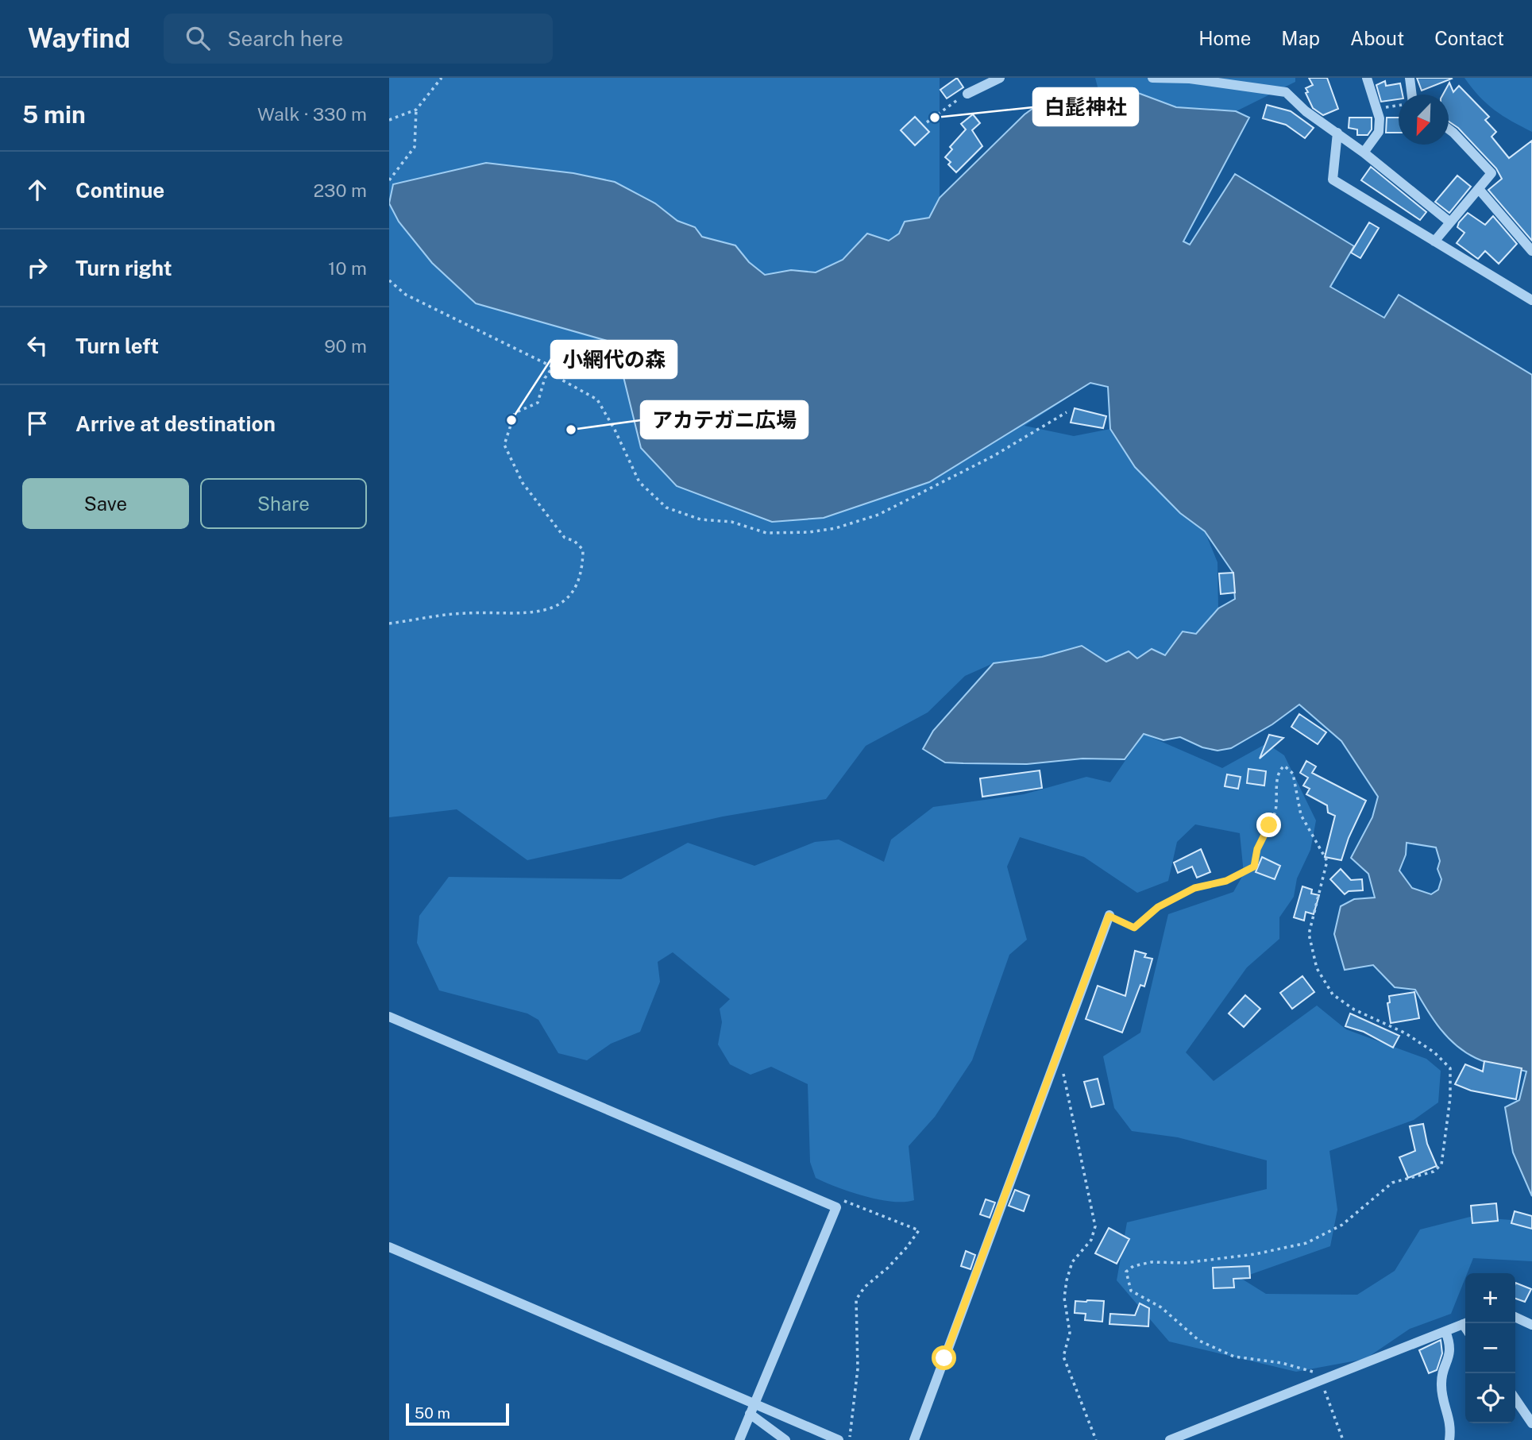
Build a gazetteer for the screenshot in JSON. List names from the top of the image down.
{
  "places": ["白髭神社", "小網代の森", "アカテガニ広場"],
  "scale_bar": "50 m",
  "north": "bottom left",
  "page": {
    "header": "Wayfind",
    "search": "Search here",
    "nav": [
      "Home",
      "Map",
      "About",
      "Contact"
    ],
    "heading": ["5 min", "Walk · 330 m"],
    "list": [
      ["Continue", "230 m"],
      ["Turn right", "10 m"],
      ["Turn left", "90 m"],
      "Arrive at destination"
    ],
    "buttons": ["Save", "Share"],
    "map_buttons": ["+", "−"],
    "scale": "50 m"
  }
}
